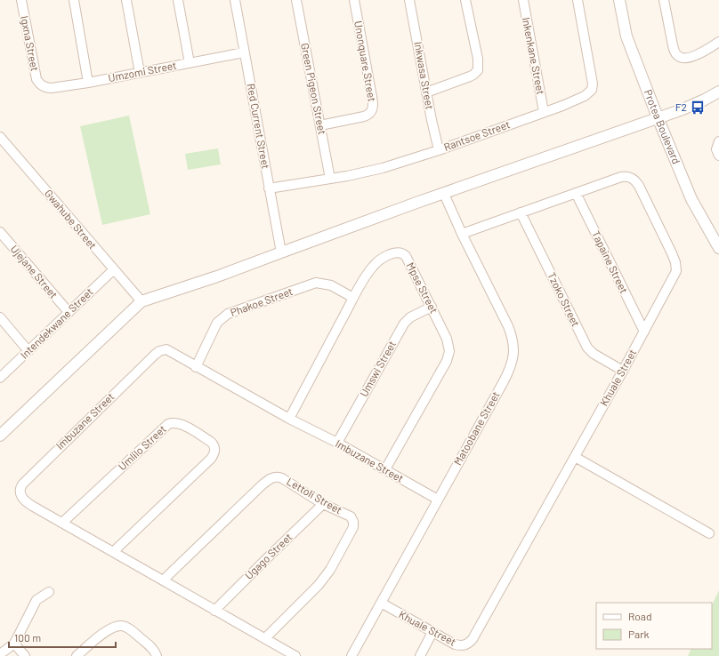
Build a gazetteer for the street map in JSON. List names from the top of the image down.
{
  "streets": {
    "street": [
      "Igxna Street",
      "Inkenkane Street",
      "Unonquare Street",
      "Umzomi Street",
      "Inkwasa Street",
      "Green Pigeon Street",
      "Red Current Street",
      "Protea Boulevard",
      "Rantsoe Street",
      "Gwahube Street",
      "Tapaine Street",
      "Ujejane Street",
      "Mpse Street",
      "Tzoko Street",
      "Phakoe Street",
      "Intendekwane Street",
      "Umswi Street",
      "Khuale Street",
      "Imbuzane Street",
      "Matoobane Street",
      "Umlilo Street",
      "Lettoli Street",
      "Ugago Street"
    ]
  },
  "crossings": [
    ["Igxna Street", "Umzomi Street"],
    ["Inkenkane Street", "Rantsoe Street"],
    ["Unonquare Street", "Green Pigeon Street"],
    ["Umzomi Street", "Red Current Street"],
    ["Inkwasa Street", "Rantsoe Street"],
    ["Green Pigeon Street", "Rantsoe Street"],
    ["Red Current Street", "Rantsoe Street"],
    ["Gwahube Street", "Intendekwane Street"],
    ["Tapaine Street", "Khuale Street"],
    ["Ujejane Street", "Intendekwane Street"],
    ["Mpse Street", "Phakoe Street"],
    ["Mpse Street", "Umswi Street"],
    ["Mpse Street", "Imbuzane Street"],
    ["Tzoko Street", "Khuale Street"],
    ["Phakoe Street", "Imbuzane Street"],
    ["Umswi Street", "Imbuzane Street"],
    ["Khuale Street", "Matoobane Street"],
    ["Imbuzane Street", "Matoobane Street"],
    ["Imbuzane Street", "Umlilo Street"],
    ["Imbuzane Street", "Lettoli Street"],
    ["Imbuzane Street", "Ugago Street"],
    ["Lettoli Street", "Ugago Street"]
  ],
  "places": {
    "bus stop": ["F2"]
  },
  "legend": ["Road", "Park"],
  "scale_bar": "100 m"
}
